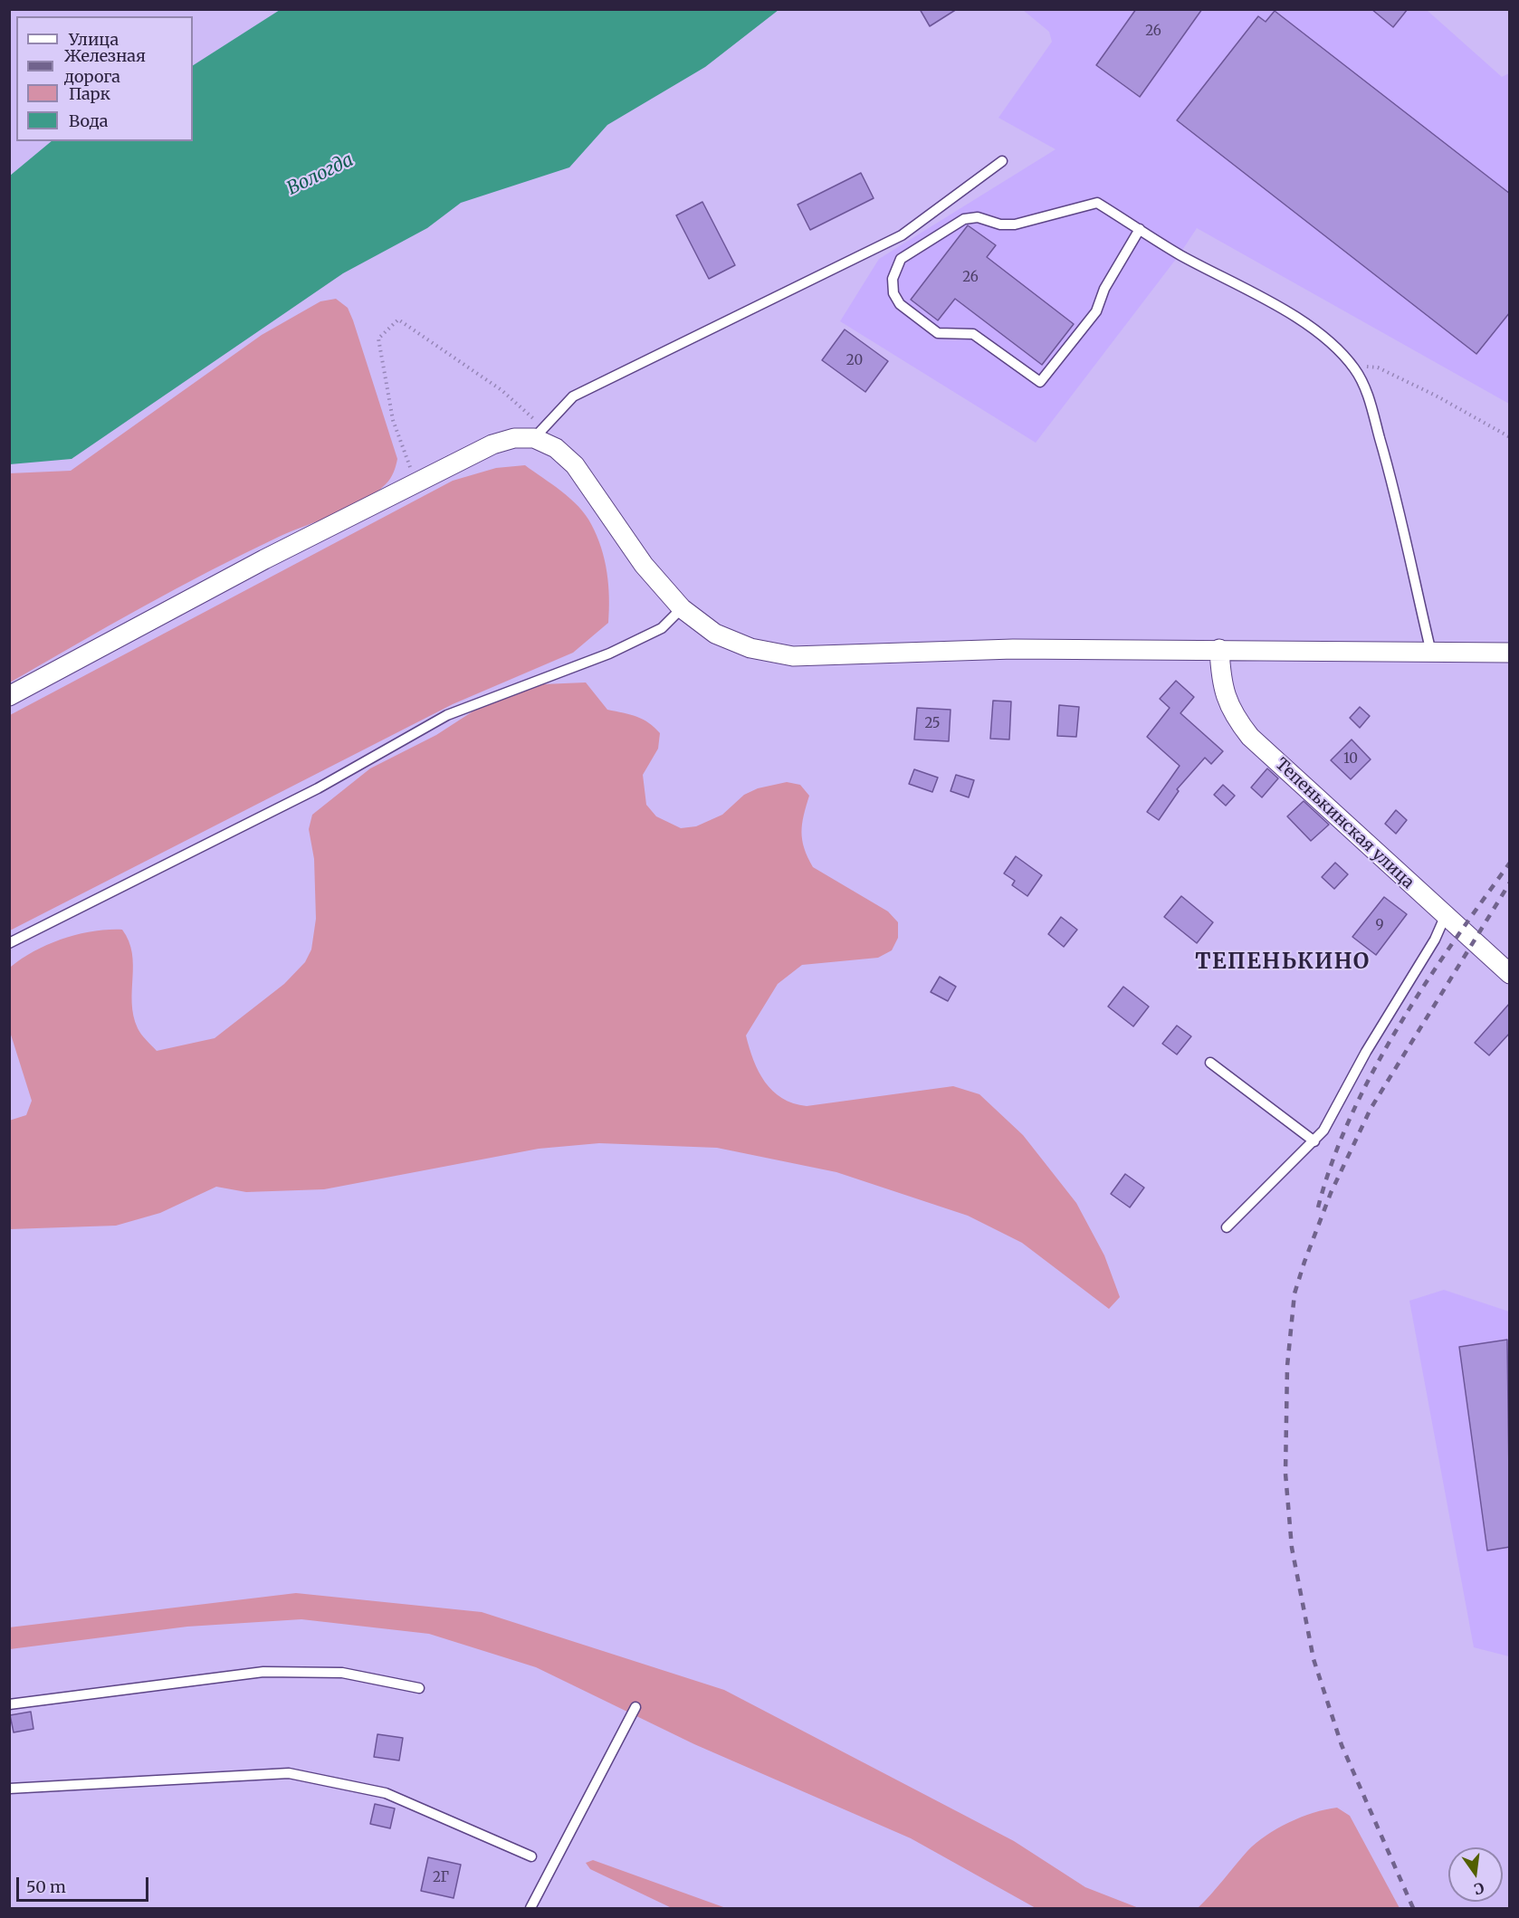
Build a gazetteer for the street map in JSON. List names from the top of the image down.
{
  "streets": {
    "street": ["Тепенькинская улица"]
  },
  "districts": ["ТЕПЕНЬКИНО"],
  "water": ["Вологда"],
  "house_numbers": [
    "26",
    "26",
    "20",
    "25",
    "10",
    "9",
    "2Г"
  ],
  "legend": [
    "Улица",
    "Железная дорога",
    "Парк",
    "Вода"
  ],
  "scale_bar": "50 m",
  "north": "bottom"
}
